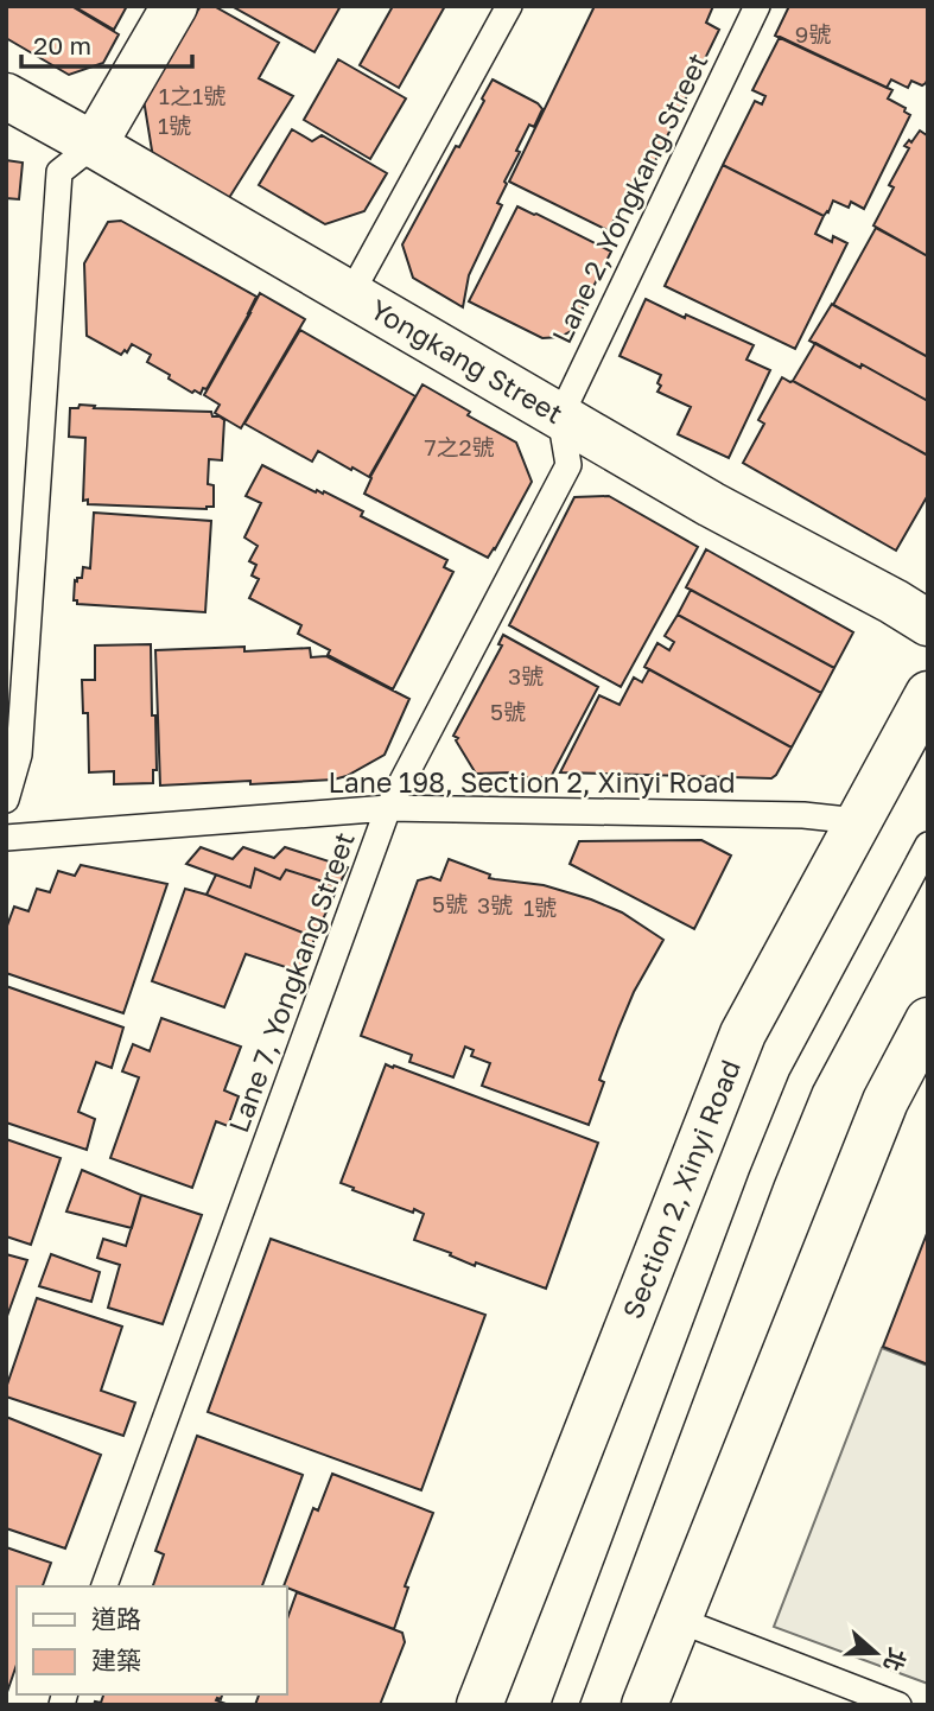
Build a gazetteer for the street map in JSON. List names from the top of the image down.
{
  "streets": {
    "main road": ["Yongkang Street", "Section 2, Xinyi Road"],
    "lane": ["Lane 2, Yongkang Street", "Lane 198, Section 2, Xinyi Road", "Lane 7, Yongkang Street"]
  },
  "crossings": [
    ["Lane 2, Yongkang Street", "Yongkang Street"],
    ["Lane 2, Yongkang Street", "Lane 7, Yongkang Street"],
    ["Yongkang Street", "Lane 7, Yongkang Street"],
    ["Lane 198, Section 2, Xinyi Road", "Lane 7, Yongkang Street"],
    ["Lane 198, Section 2, Xinyi Road", "Section 2, Xinyi Road"]
  ],
  "house_numbers": [
    "9號",
    "1之1號",
    "1號",
    "7之2號",
    "3號",
    "5號",
    "5號",
    "3號",
    "1號"
  ],
  "legend": ["道路", "建築"],
  "scale_bar": "20 m",
  "north": "right"
}
